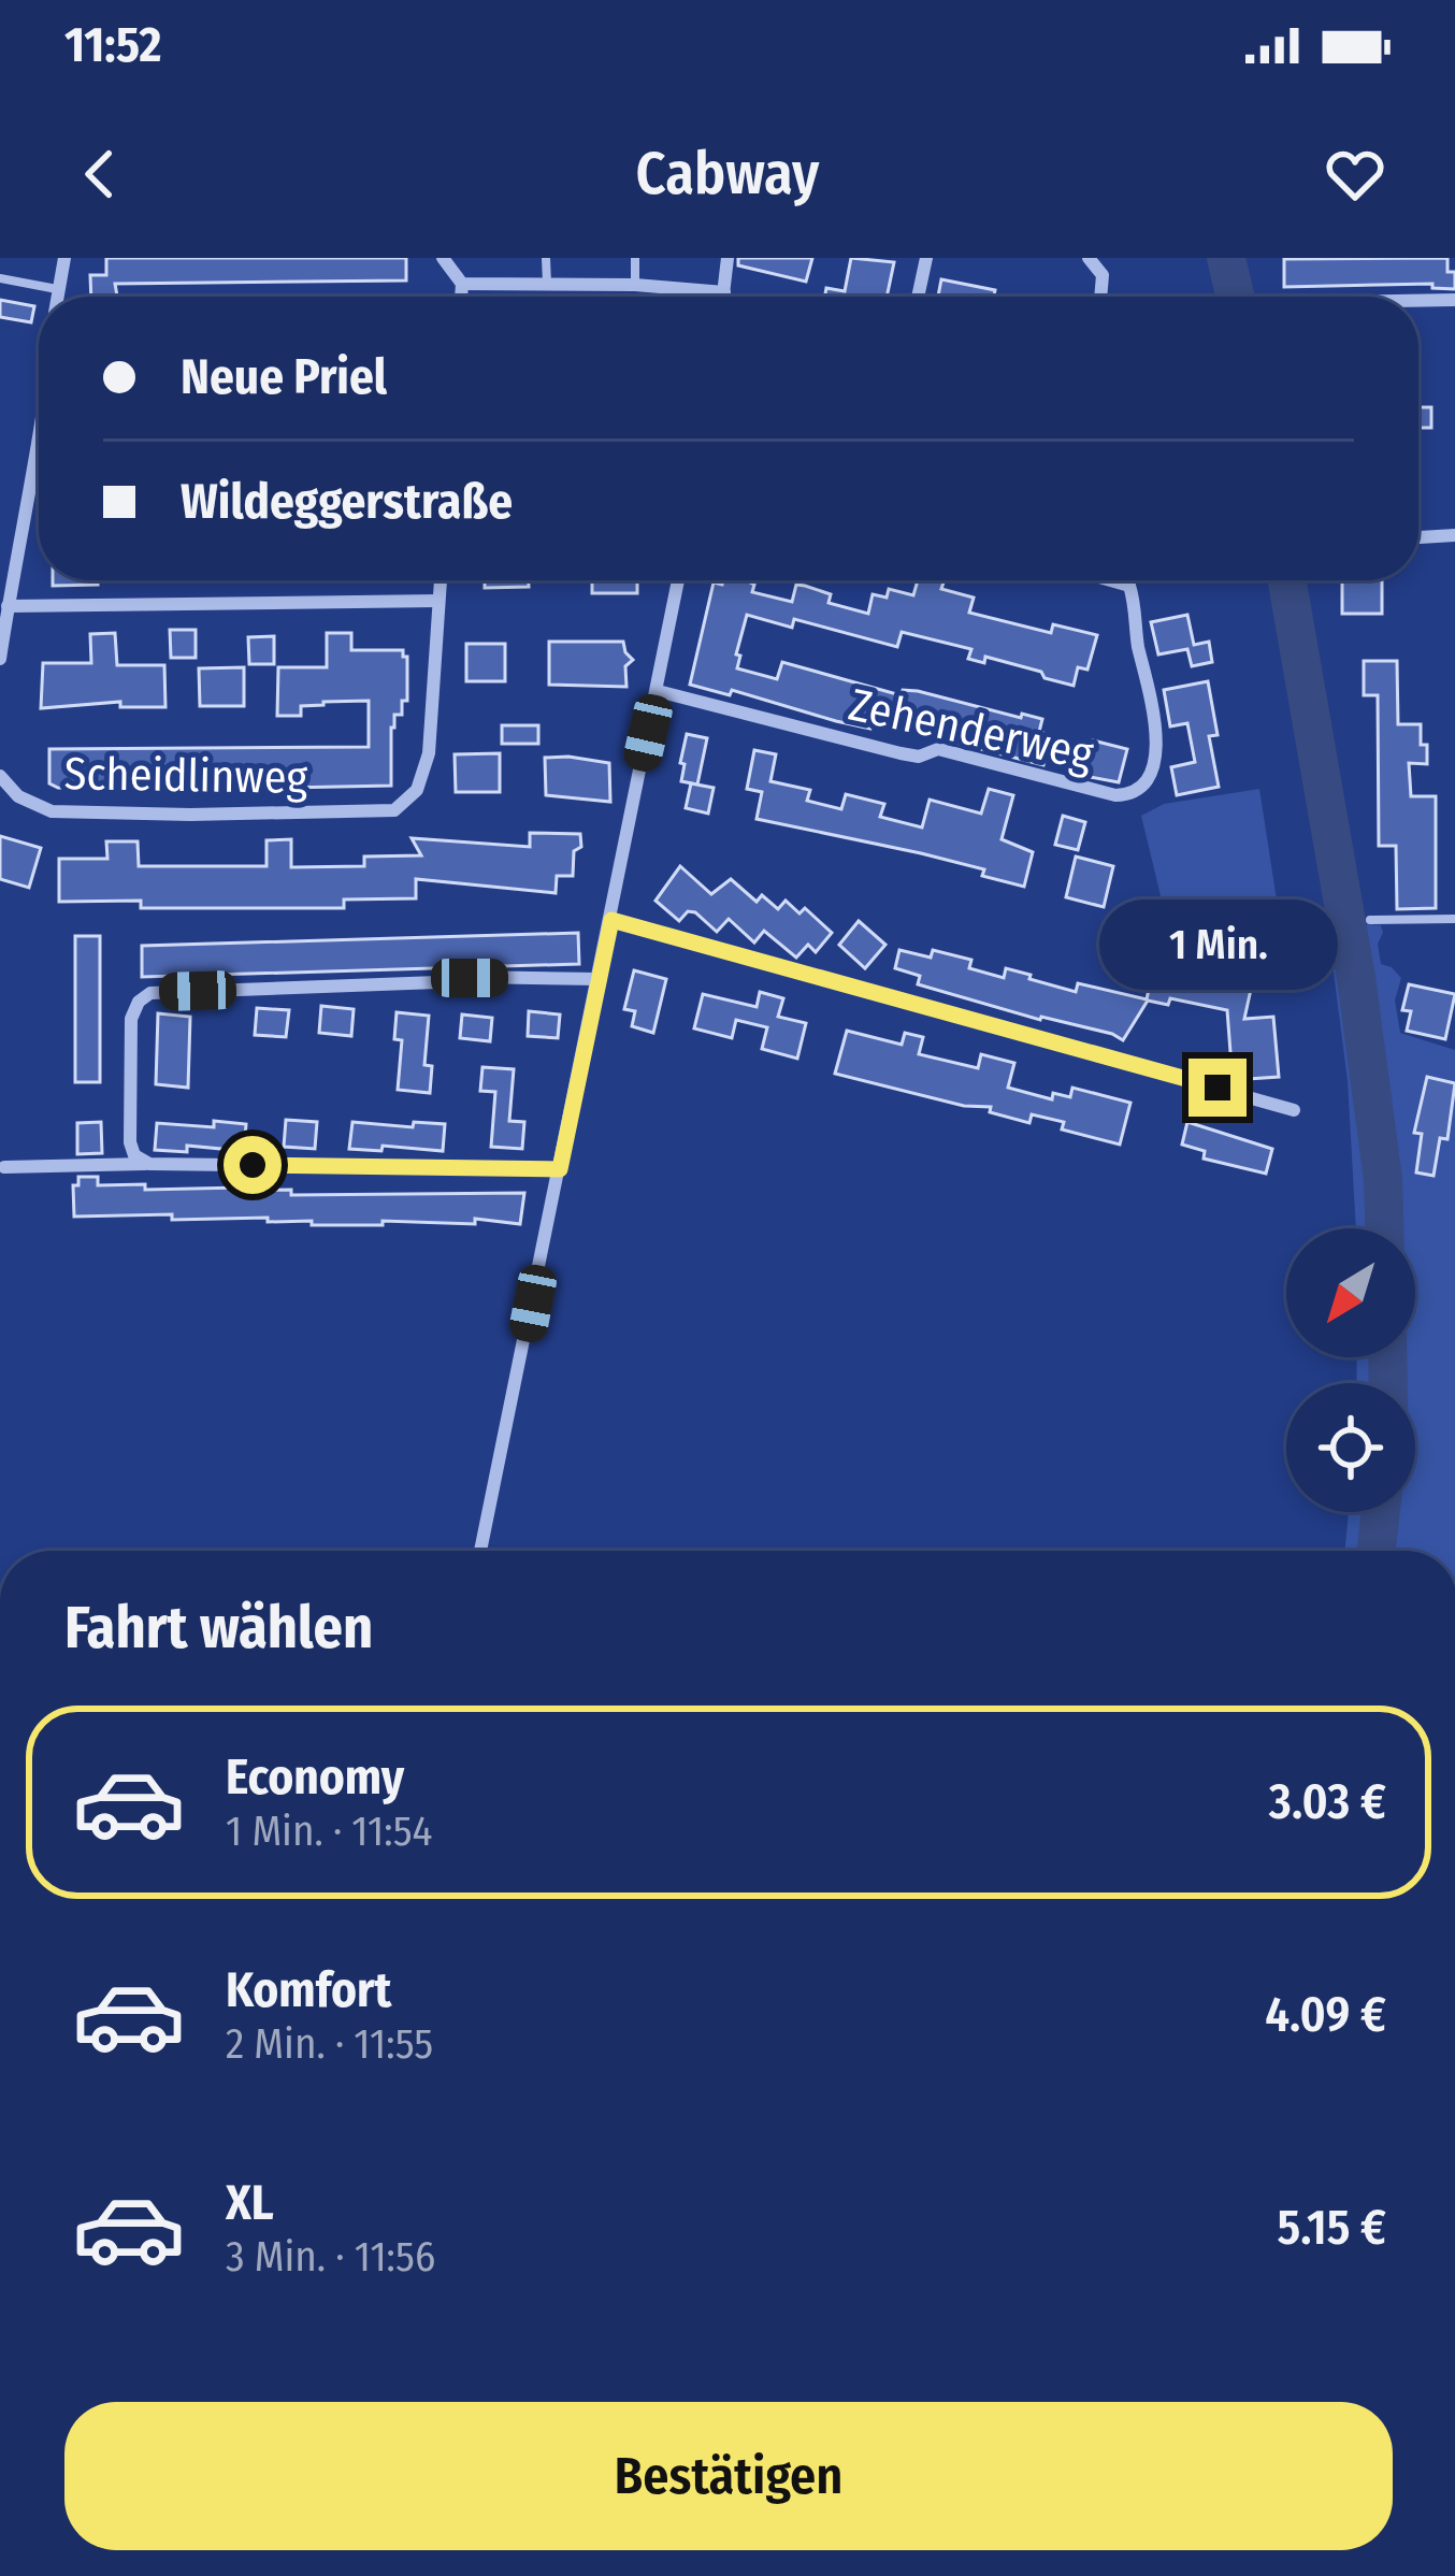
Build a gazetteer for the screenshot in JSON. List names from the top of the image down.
{
  "streets": {
    "street": ["Zehenderweg", "Scheidlinweg"]
  },
  "north": "bottom left",
  "page": {
    "status": "11:52",
    "header": "Cabway",
    "banner": ["Neue Priel", "Wildeggerstraße"],
    "bubble": "1 Min.",
    "heading": "Fahrt wählen",
    "list": [
      {
        "name": "Economy",
        "note": "1 Min. · 11:54",
        "value": "3.03 €"
      },
      {
        "name": "Komfort",
        "note": "2 Min. · 11:55",
        "value": "4.09 €"
      },
      {
        "name": "XL",
        "note": "3 Min. · 11:56",
        "value": "5.15 €"
      }
    ],
    "buttons": "Bestätigen"
  }
}
